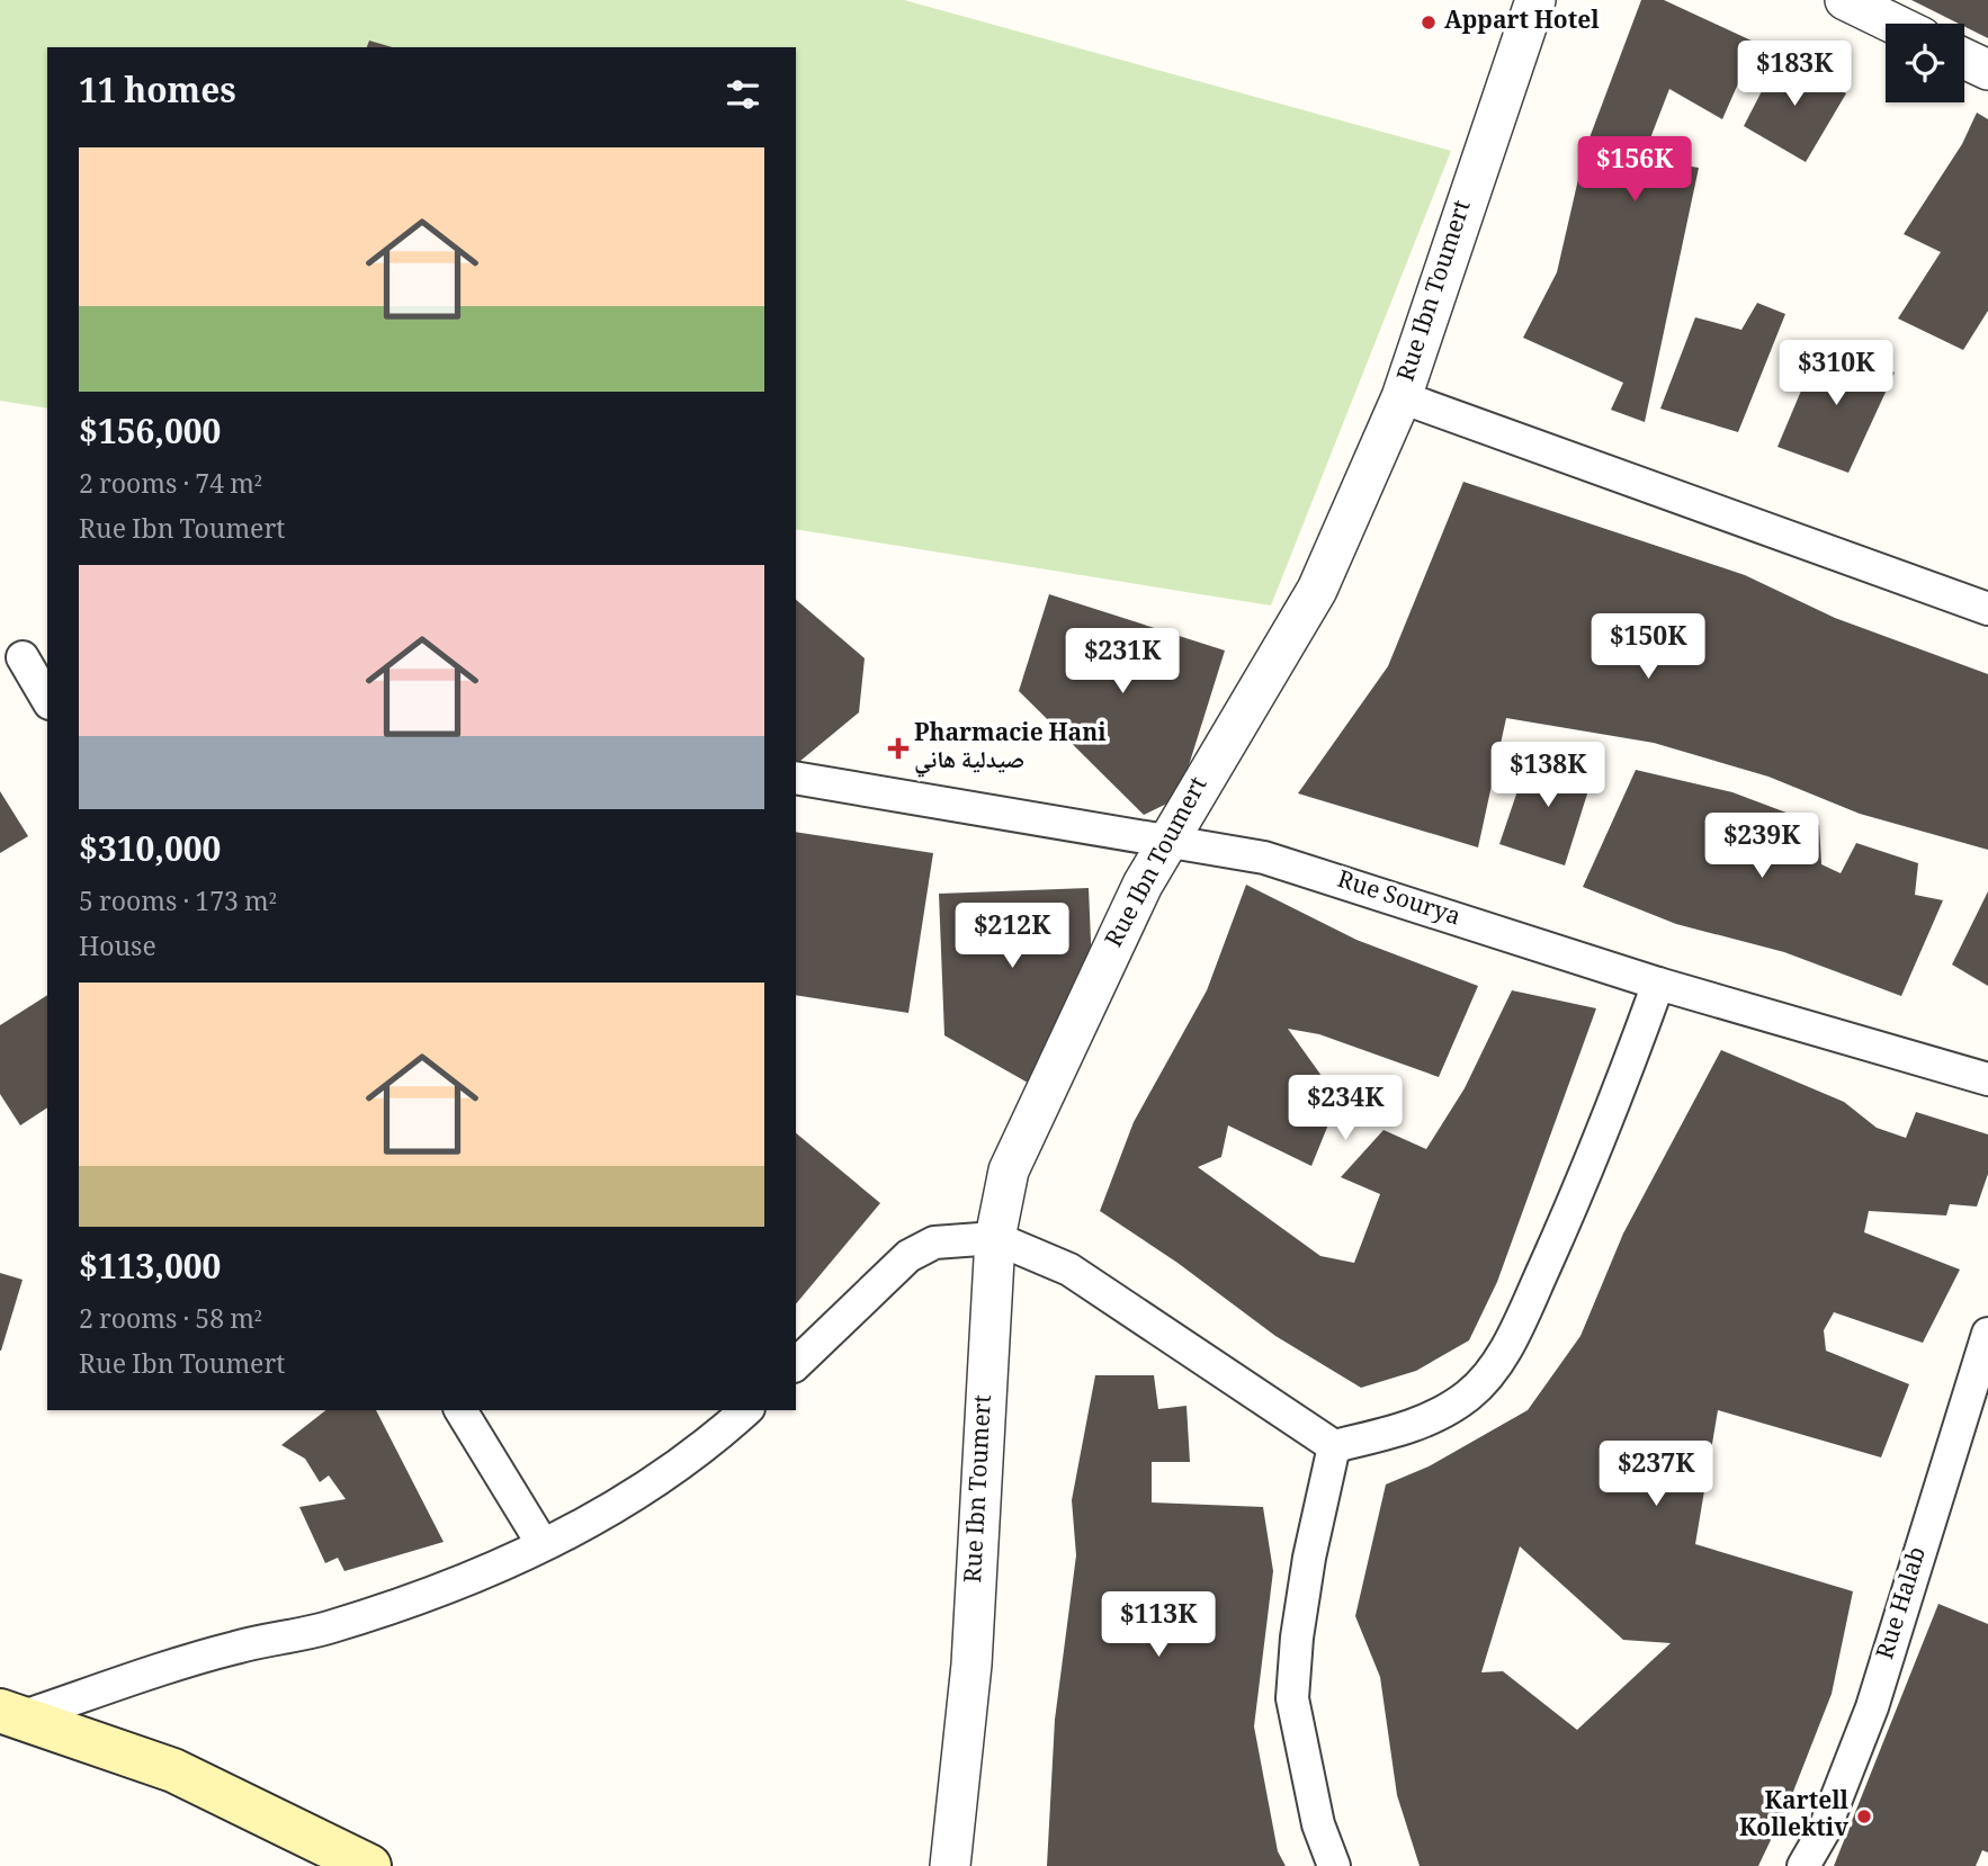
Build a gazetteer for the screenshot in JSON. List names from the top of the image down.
{
  "streets": {
    "street": ["Rue Ibn Toumert", "Rue Sourya", "Rue Halab"]
  },
  "crossings": [
    ["Rue Ibn Toumert", "Rue Sourya"]
  ],
  "places": {
    "other": ["Appart Hotel", "Kartell Kollektiv"],
    "health": ["Pharmacie Hani صيدلية هاني"]
  },
  "page": {
    "price": [
      "$183K",
      "$156K",
      "$310K",
      "$150K",
      "$231K",
      "$138K",
      "$239K",
      "$212K",
      "$234K",
      "$237K",
      "$113K"
    ],
    "heading": "11 homes",
    "list": [
      {
        "name": "$156,000",
        "note": "2 rooms · 74 m² · Rue Ibn Toumert"
      },
      {
        "name": "$310,000",
        "note": "5 rooms · 173 m² · House"
      },
      {
        "name": "$113,000",
        "note": "2 rooms · 58 m² · Rue Ibn Toumert"
      }
    ]
  }
}
